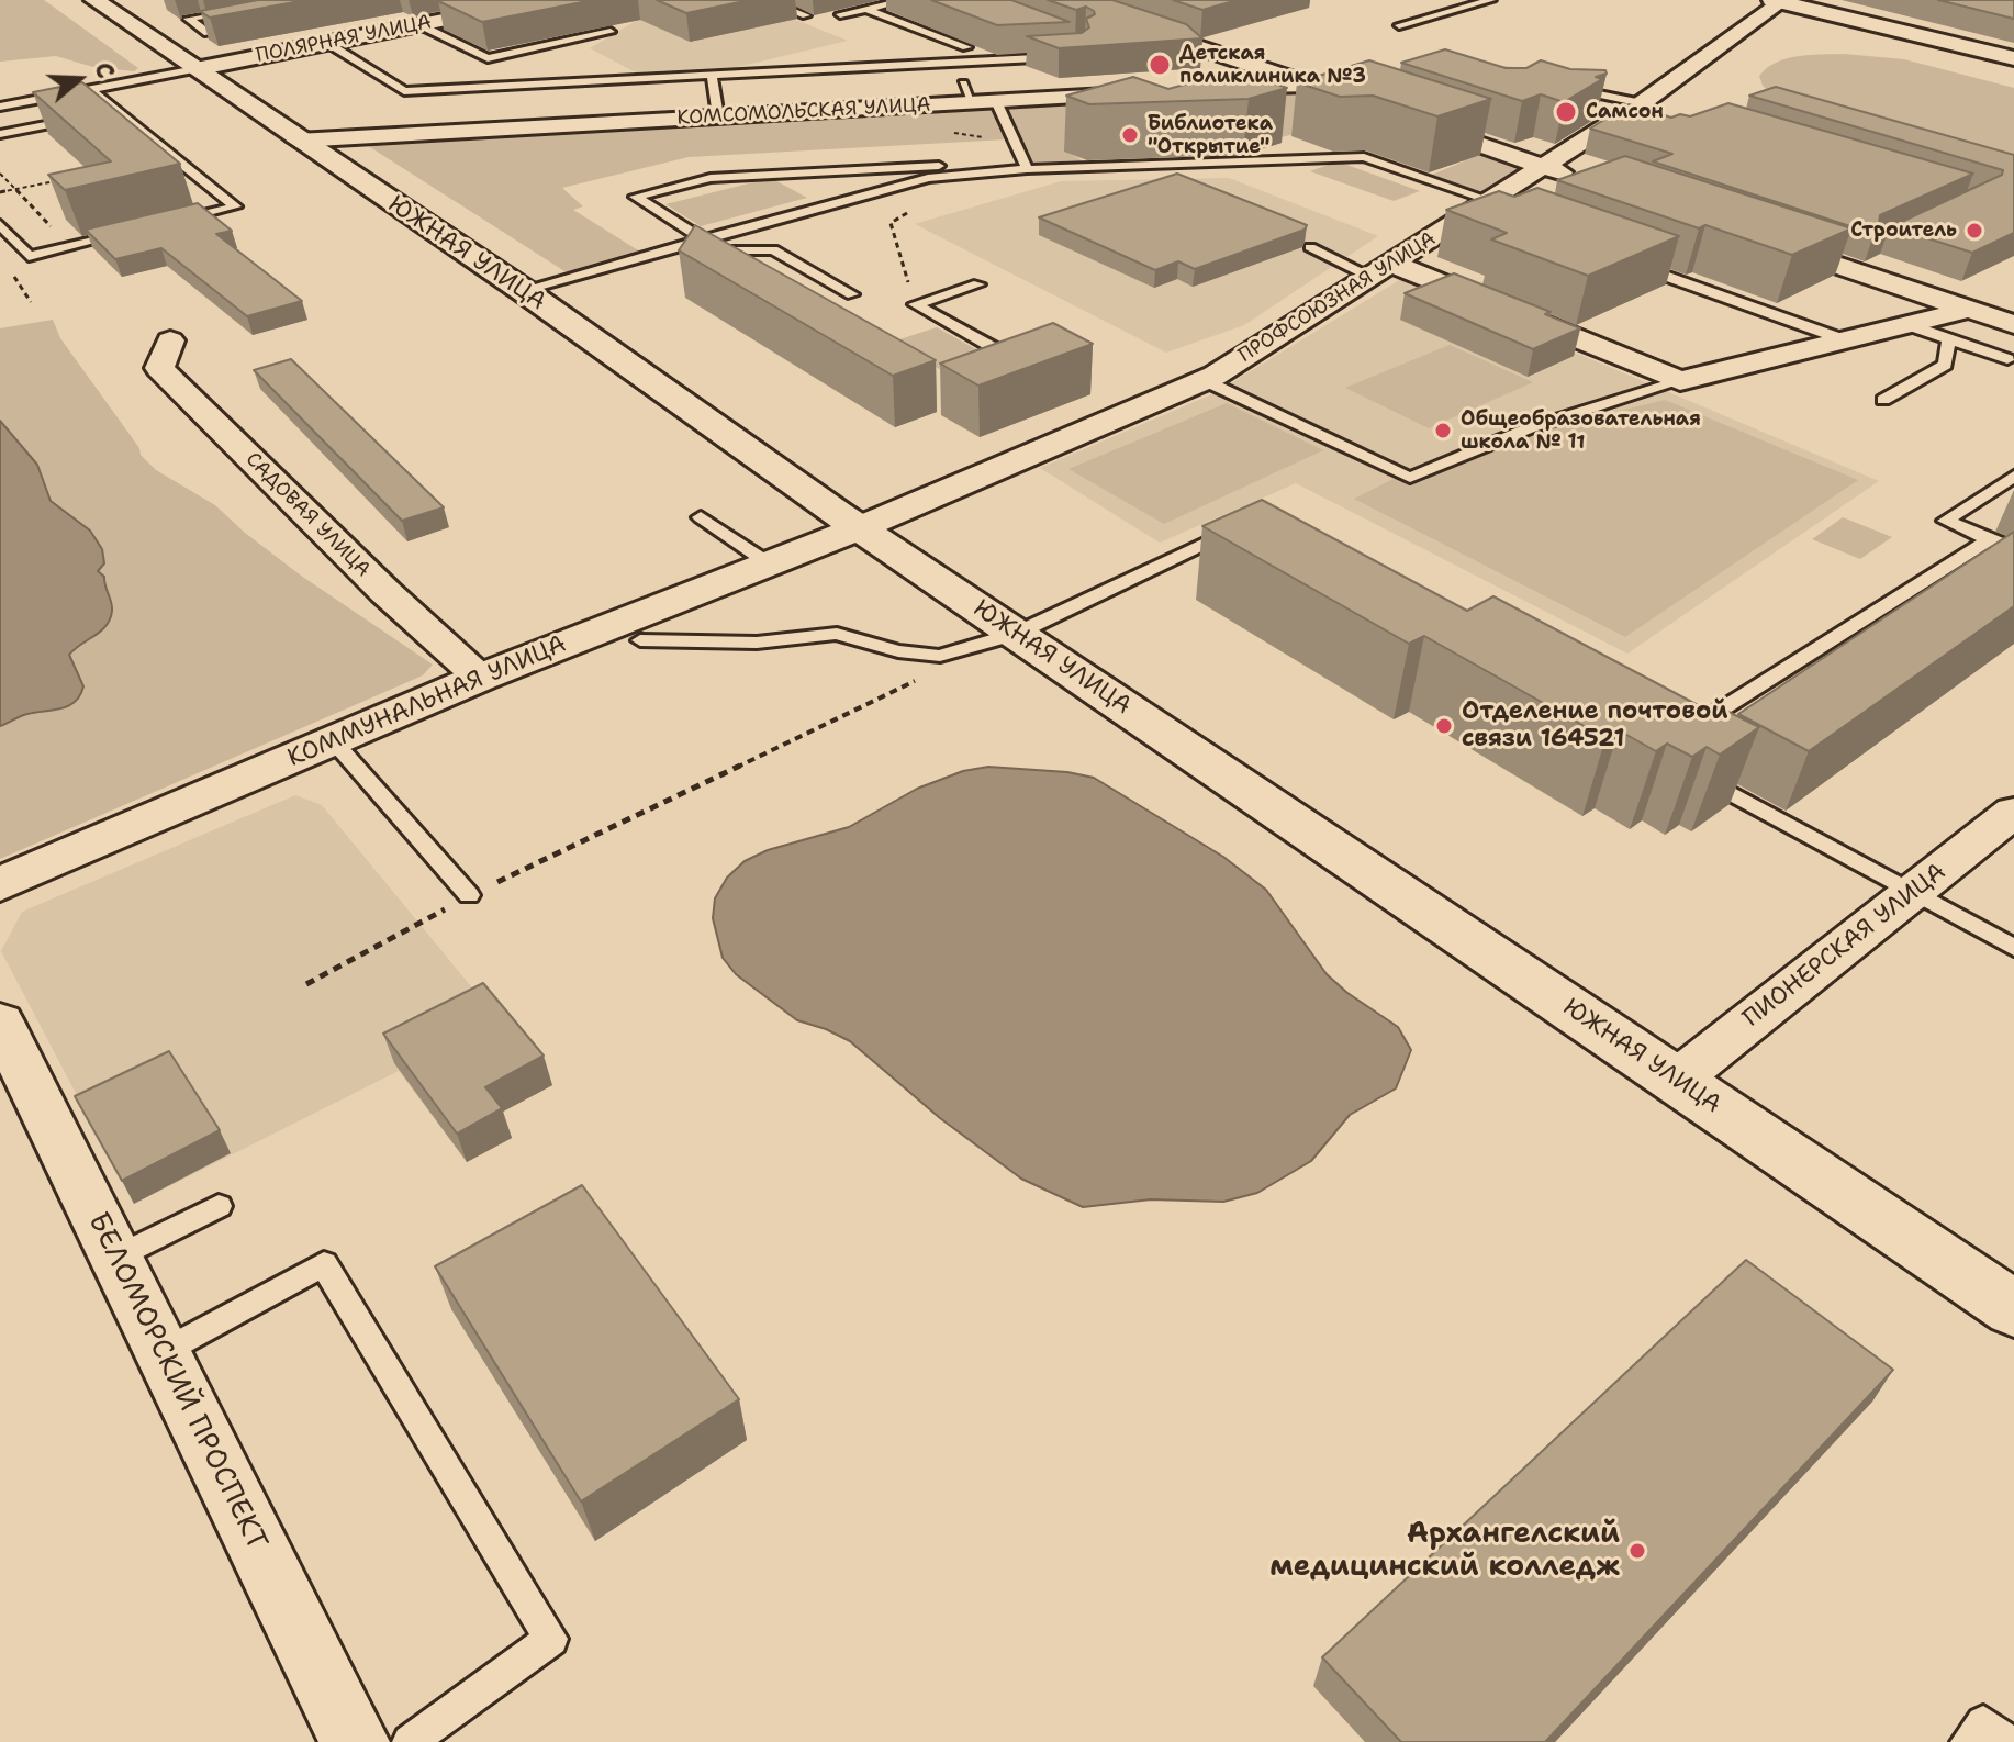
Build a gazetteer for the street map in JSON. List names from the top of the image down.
{
  "streets": {
    "main road": ["ЮЖНАЯ УЛИЦА", "КОММУНАЛЬНАЯ УЛИЦА"],
    "street": [
      "ПОЛЯРНАЯ УЛИЦА",
      "КОМСОМОЛЬСКАЯ УЛИЦА",
      "ПРОФСОЮЗНАЯ УЛИЦА",
      "САДОВАЯ УЛИЦА",
      "ПИОНЕРСКАЯ УЛИЦА",
      "БЕЛОМОРСКИЙ ПРОСПЕКТ"
    ]
  },
  "crossings": [
    ["ПОЛЯРНАЯ УЛИЦА", "ЮЖНАЯ УЛИЦА"],
    ["КОМСОМОЛЬСКАЯ УЛИЦА", "ЮЖНАЯ УЛИЦА"],
    ["ЮЖНАЯ УЛИЦА", "ПРОФСОЮЗНАЯ УЛИЦА"],
    ["ЮЖНАЯ УЛИЦА", "КОММУНАЛЬНАЯ УЛИЦА"],
    ["ЮЖНАЯ УЛИЦА", "ПИОНЕРСКАЯ УЛИЦА"],
    ["ПРОФСОЮЗНАЯ УЛИЦА", "КОММУНАЛЬНАЯ УЛИЦА"],
    ["САДОВАЯ УЛИЦА", "КОММУНАЛЬНАЯ УЛИЦА"]
  ],
  "places": [
    "Детская поликлиника №3",
    "Самсон",
    "Библиотека \"Открытие\"",
    "Строитель",
    "Общеобразовательная школа № 11",
    "Отделение почтовой связи 164521",
    "Архангелский медицинский колледж"
  ],
  "north": "right"
}
